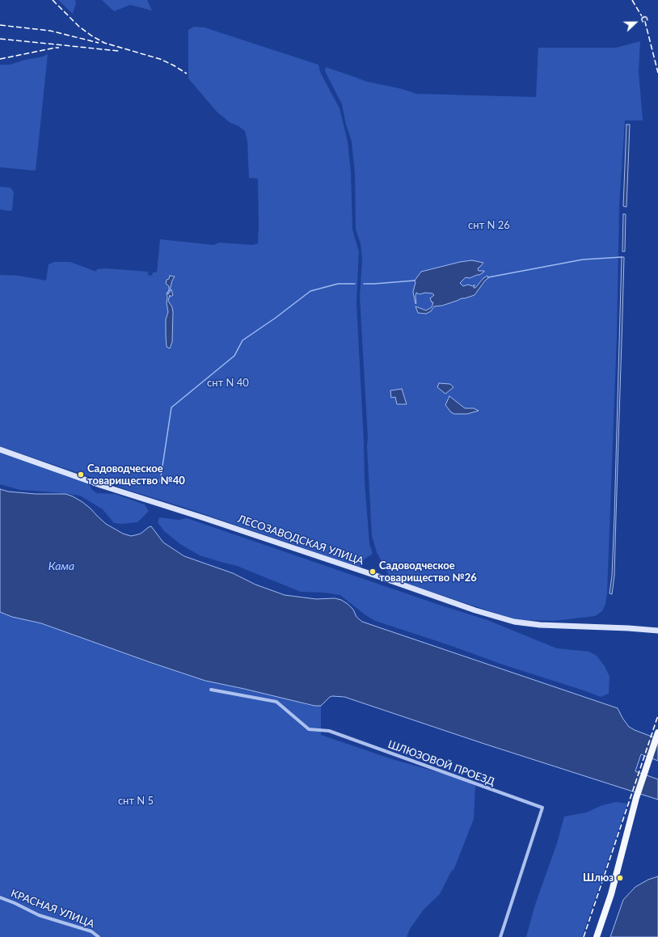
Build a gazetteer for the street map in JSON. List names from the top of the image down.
{
  "streets": {
    "street": ["ЛЕСОЗАВОДСКАЯ УЛИЦА", "ШЛЮЗОВОЙ ПРОЕЗД", "КРАСНАЯ УЛИЦА"]
  },
  "water": ["Кама"],
  "parks": ["снт N 26", "снт N 40", "снт N 5"],
  "places": ["Садоводческое товарищество №40", "Садоводческое товарищество №26", "Шлюз"],
  "north": "right"
}
